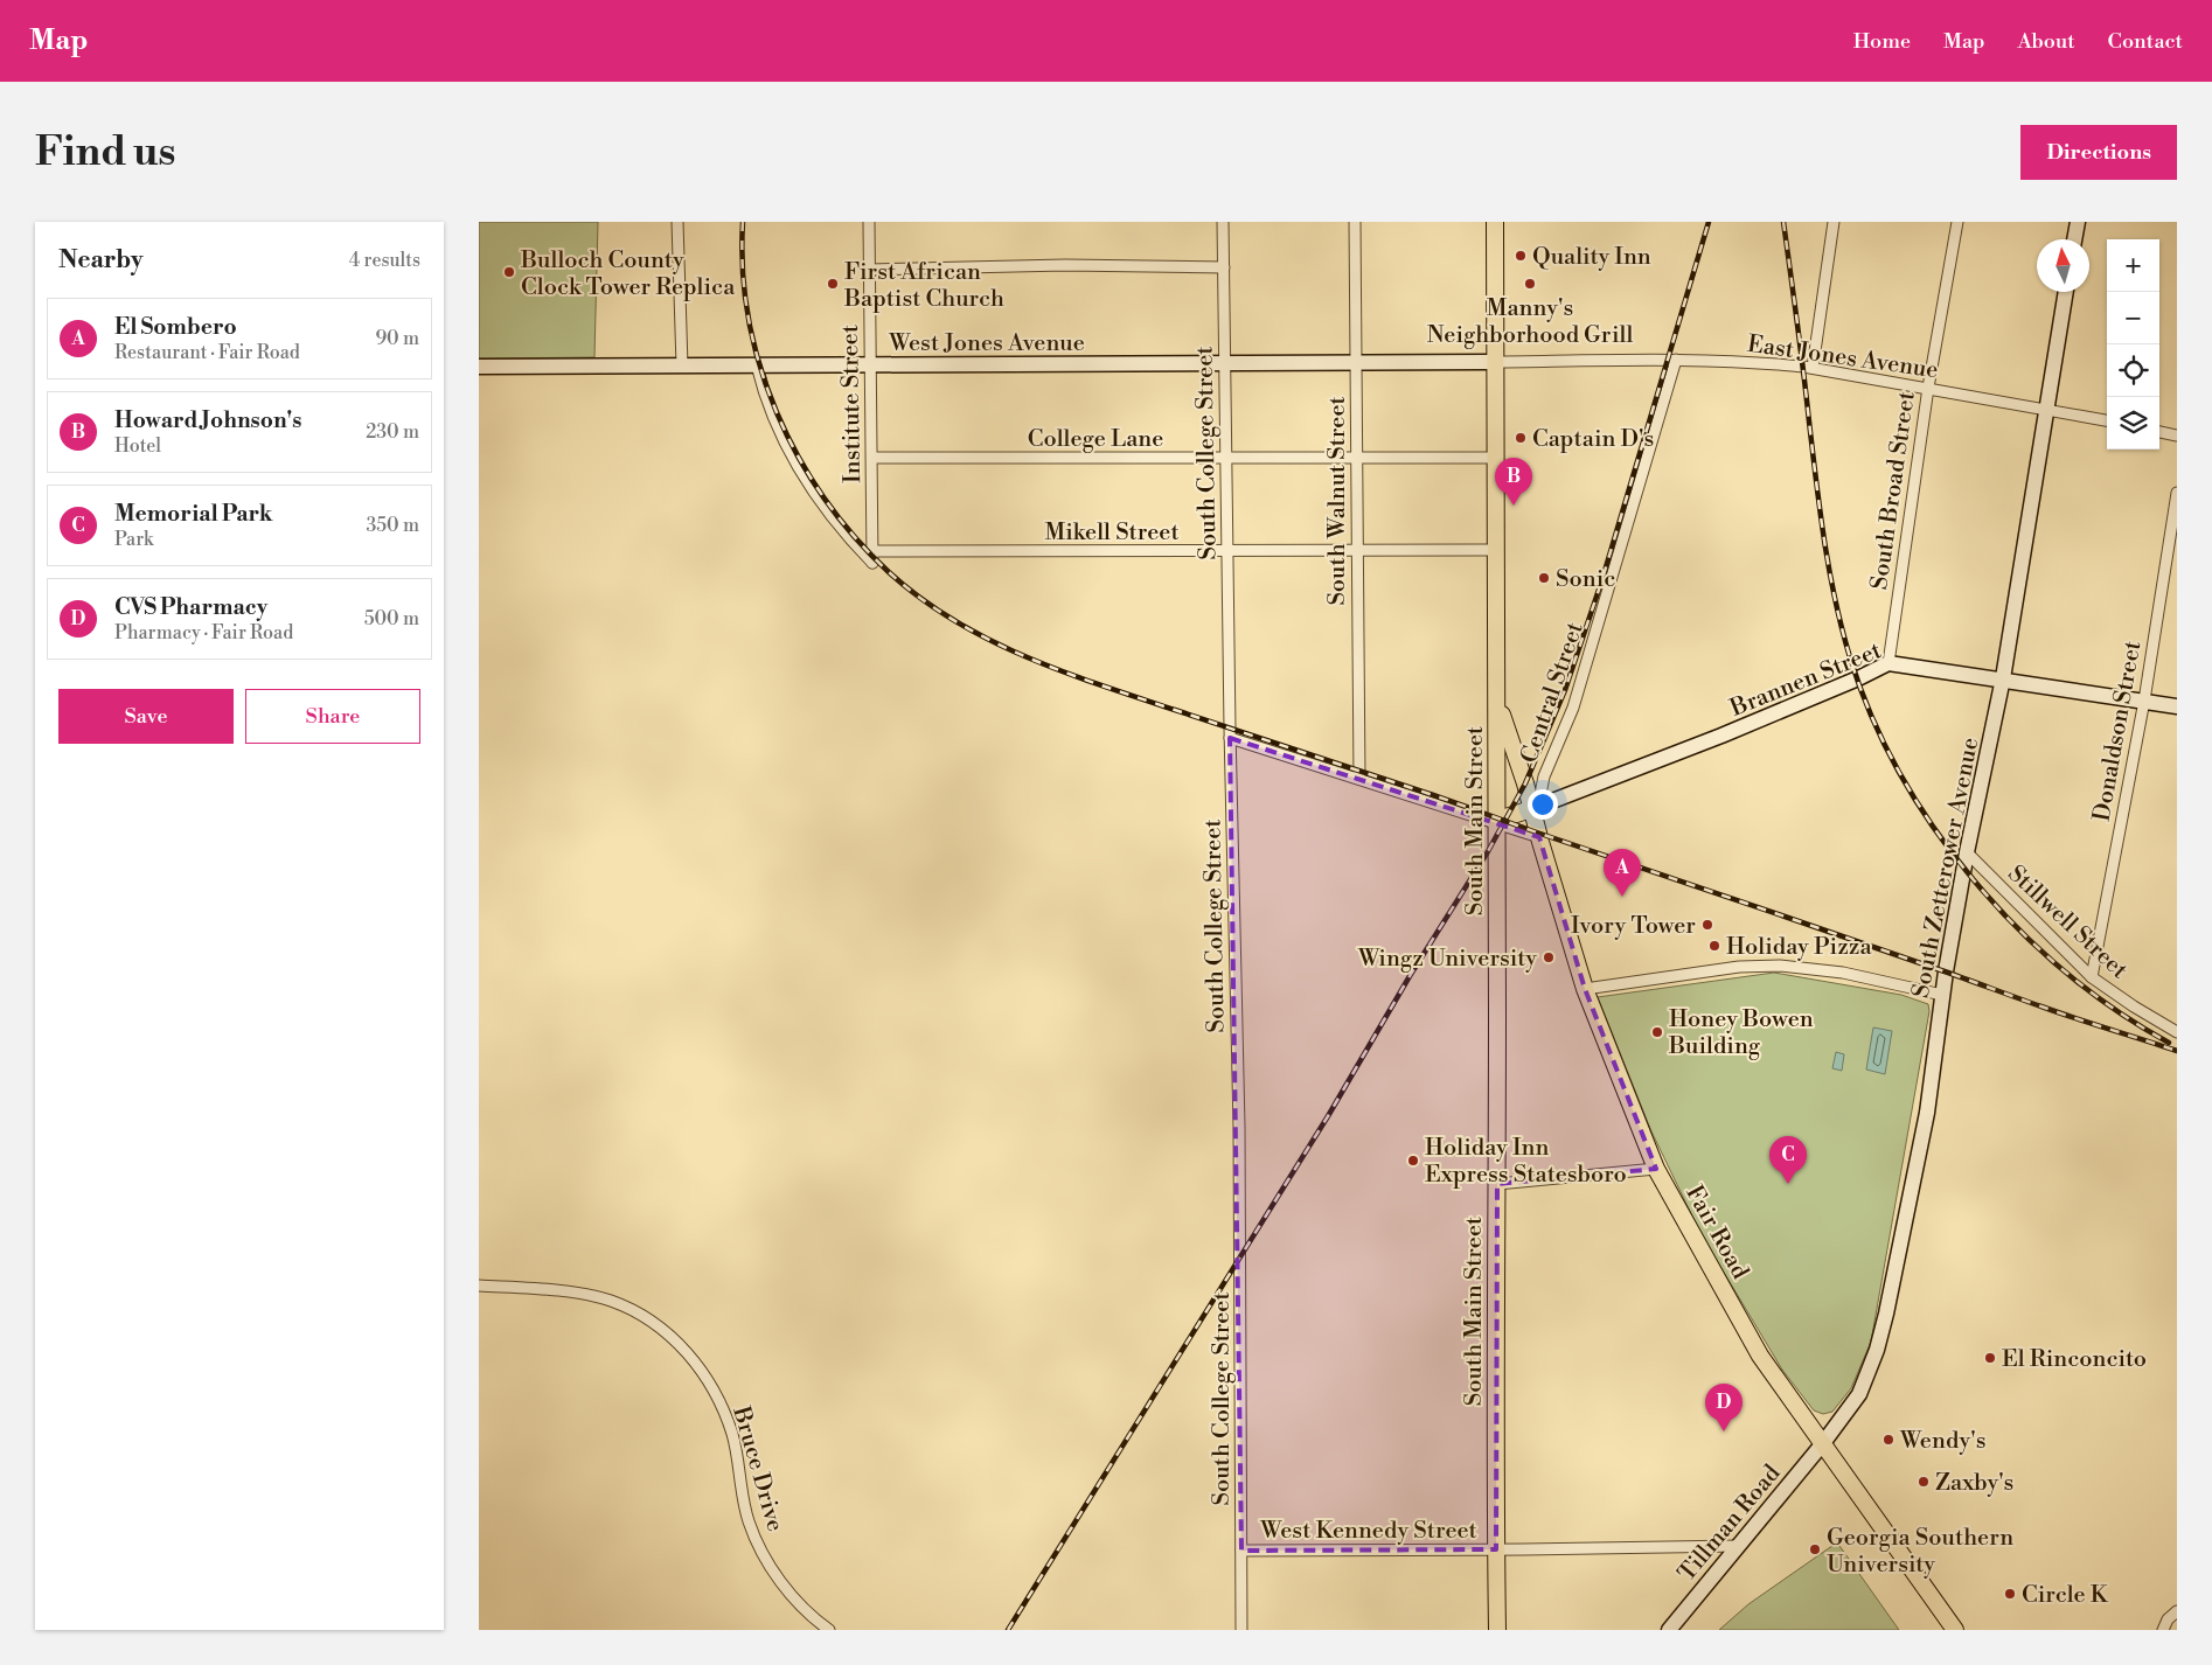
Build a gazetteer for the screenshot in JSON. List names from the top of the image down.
{
  "streets": {
    "main road": ["South Main Street", "Fair Road"],
    "street": [
      "West Jones Avenue",
      "East Jones Avenue",
      "Institute Street",
      "College Lane",
      "South College Street",
      "South Broad Street",
      "South Walnut Street",
      "Mikell Street",
      "Brannen Street",
      "Central Street",
      "Donaldson Street",
      "South Zetterower Avenue",
      "Stillwell Street",
      "Bruce Drive",
      "Tillman Road",
      "West Kennedy Street"
    ]
  },
  "crossings": [
    ["West Jones Avenue", "East Jones Avenue"],
    ["West Jones Avenue", "Institute Street"],
    ["West Jones Avenue", "South College Street"],
    ["West Jones Avenue", "South Walnut Street"],
    ["West Jones Avenue", "South Main Street"],
    ["East Jones Avenue", "South Broad Street"],
    ["East Jones Avenue", "Central Street"],
    ["East Jones Avenue", "South Main Street"],
    ["East Jones Avenue", "South Zetterower Avenue"],
    ["Institute Street", "College Lane"],
    ["Institute Street", "Mikell Street"],
    ["College Lane", "South College Street"],
    ["College Lane", "South Walnut Street"],
    ["College Lane", "South Main Street"],
    ["South College Street", "Mikell Street"],
    ["South College Street", "West Kennedy Street"],
    ["South Broad Street", "Brannen Street"],
    ["South Walnut Street", "Mikell Street"],
    ["Mikell Street", "South Main Street"],
    ["Brannen Street", "Central Street"],
    ["Brannen Street", "Donaldson Street"],
    ["Brannen Street", "South Zetterower Avenue"],
    ["Brannen Street", "Fair Road"],
    ["Central Street", "Fair Road"],
    ["Donaldson Street", "Stillwell Street"],
    ["South Main Street", "Fair Road"],
    ["South Main Street", "West Kennedy Street"],
    ["South Zetterower Avenue", "Stillwell Street"],
    ["South Zetterower Avenue", "Fair Road"],
    ["South Zetterower Avenue", "Tillman Road"],
    ["Fair Road", "Tillman Road"],
    ["Tillman Road", "West Kennedy Street"]
  ],
  "places": [
    "Quality Inn",
    "Bulloch County Clock Tower Replica",
    "First African Baptist Church",
    "Manny's Neighborhood Grill",
    "Captain D's",
    "Sonic",
    "Ivory Tower",
    "Holiday Pizza",
    "Wingz University",
    "Honey Bowen Building",
    "Holiday Inn Express Statesboro",
    "El Rinconcito",
    "Wendy's",
    "Zaxby's",
    "Georgia Southern University",
    "Circle K"
  ],
  "north": "top",
  "page": {
    "header": "Map",
    "nav": [
      "Home",
      "Map",
      "About",
      "Contact"
    ],
    "buttons": [
      "Directions",
      ["Save", "Share"]
    ],
    "title": "Find us",
    "heading": ["Nearby", "4 results"],
    "map_buttons": ["+", "−"],
    "list": [
      {
        "mark": "A",
        "name": "El Sombero",
        "note": "Restaurant · Fair Road",
        "value": "90 m"
      },
      {
        "mark": "B",
        "name": "Howard Johnson's",
        "note": "Hotel",
        "value": "230 m"
      },
      {
        "mark": "C",
        "name": "Memorial Park",
        "note": "Park",
        "value": "350 m"
      },
      {
        "mark": "D",
        "name": "CVS Pharmacy",
        "note": "Pharmacy · Fair Road",
        "value": "500 m"
      }
    ],
    "pins": [
      "B",
      "A",
      "C",
      "D"
    ]
  }
}
